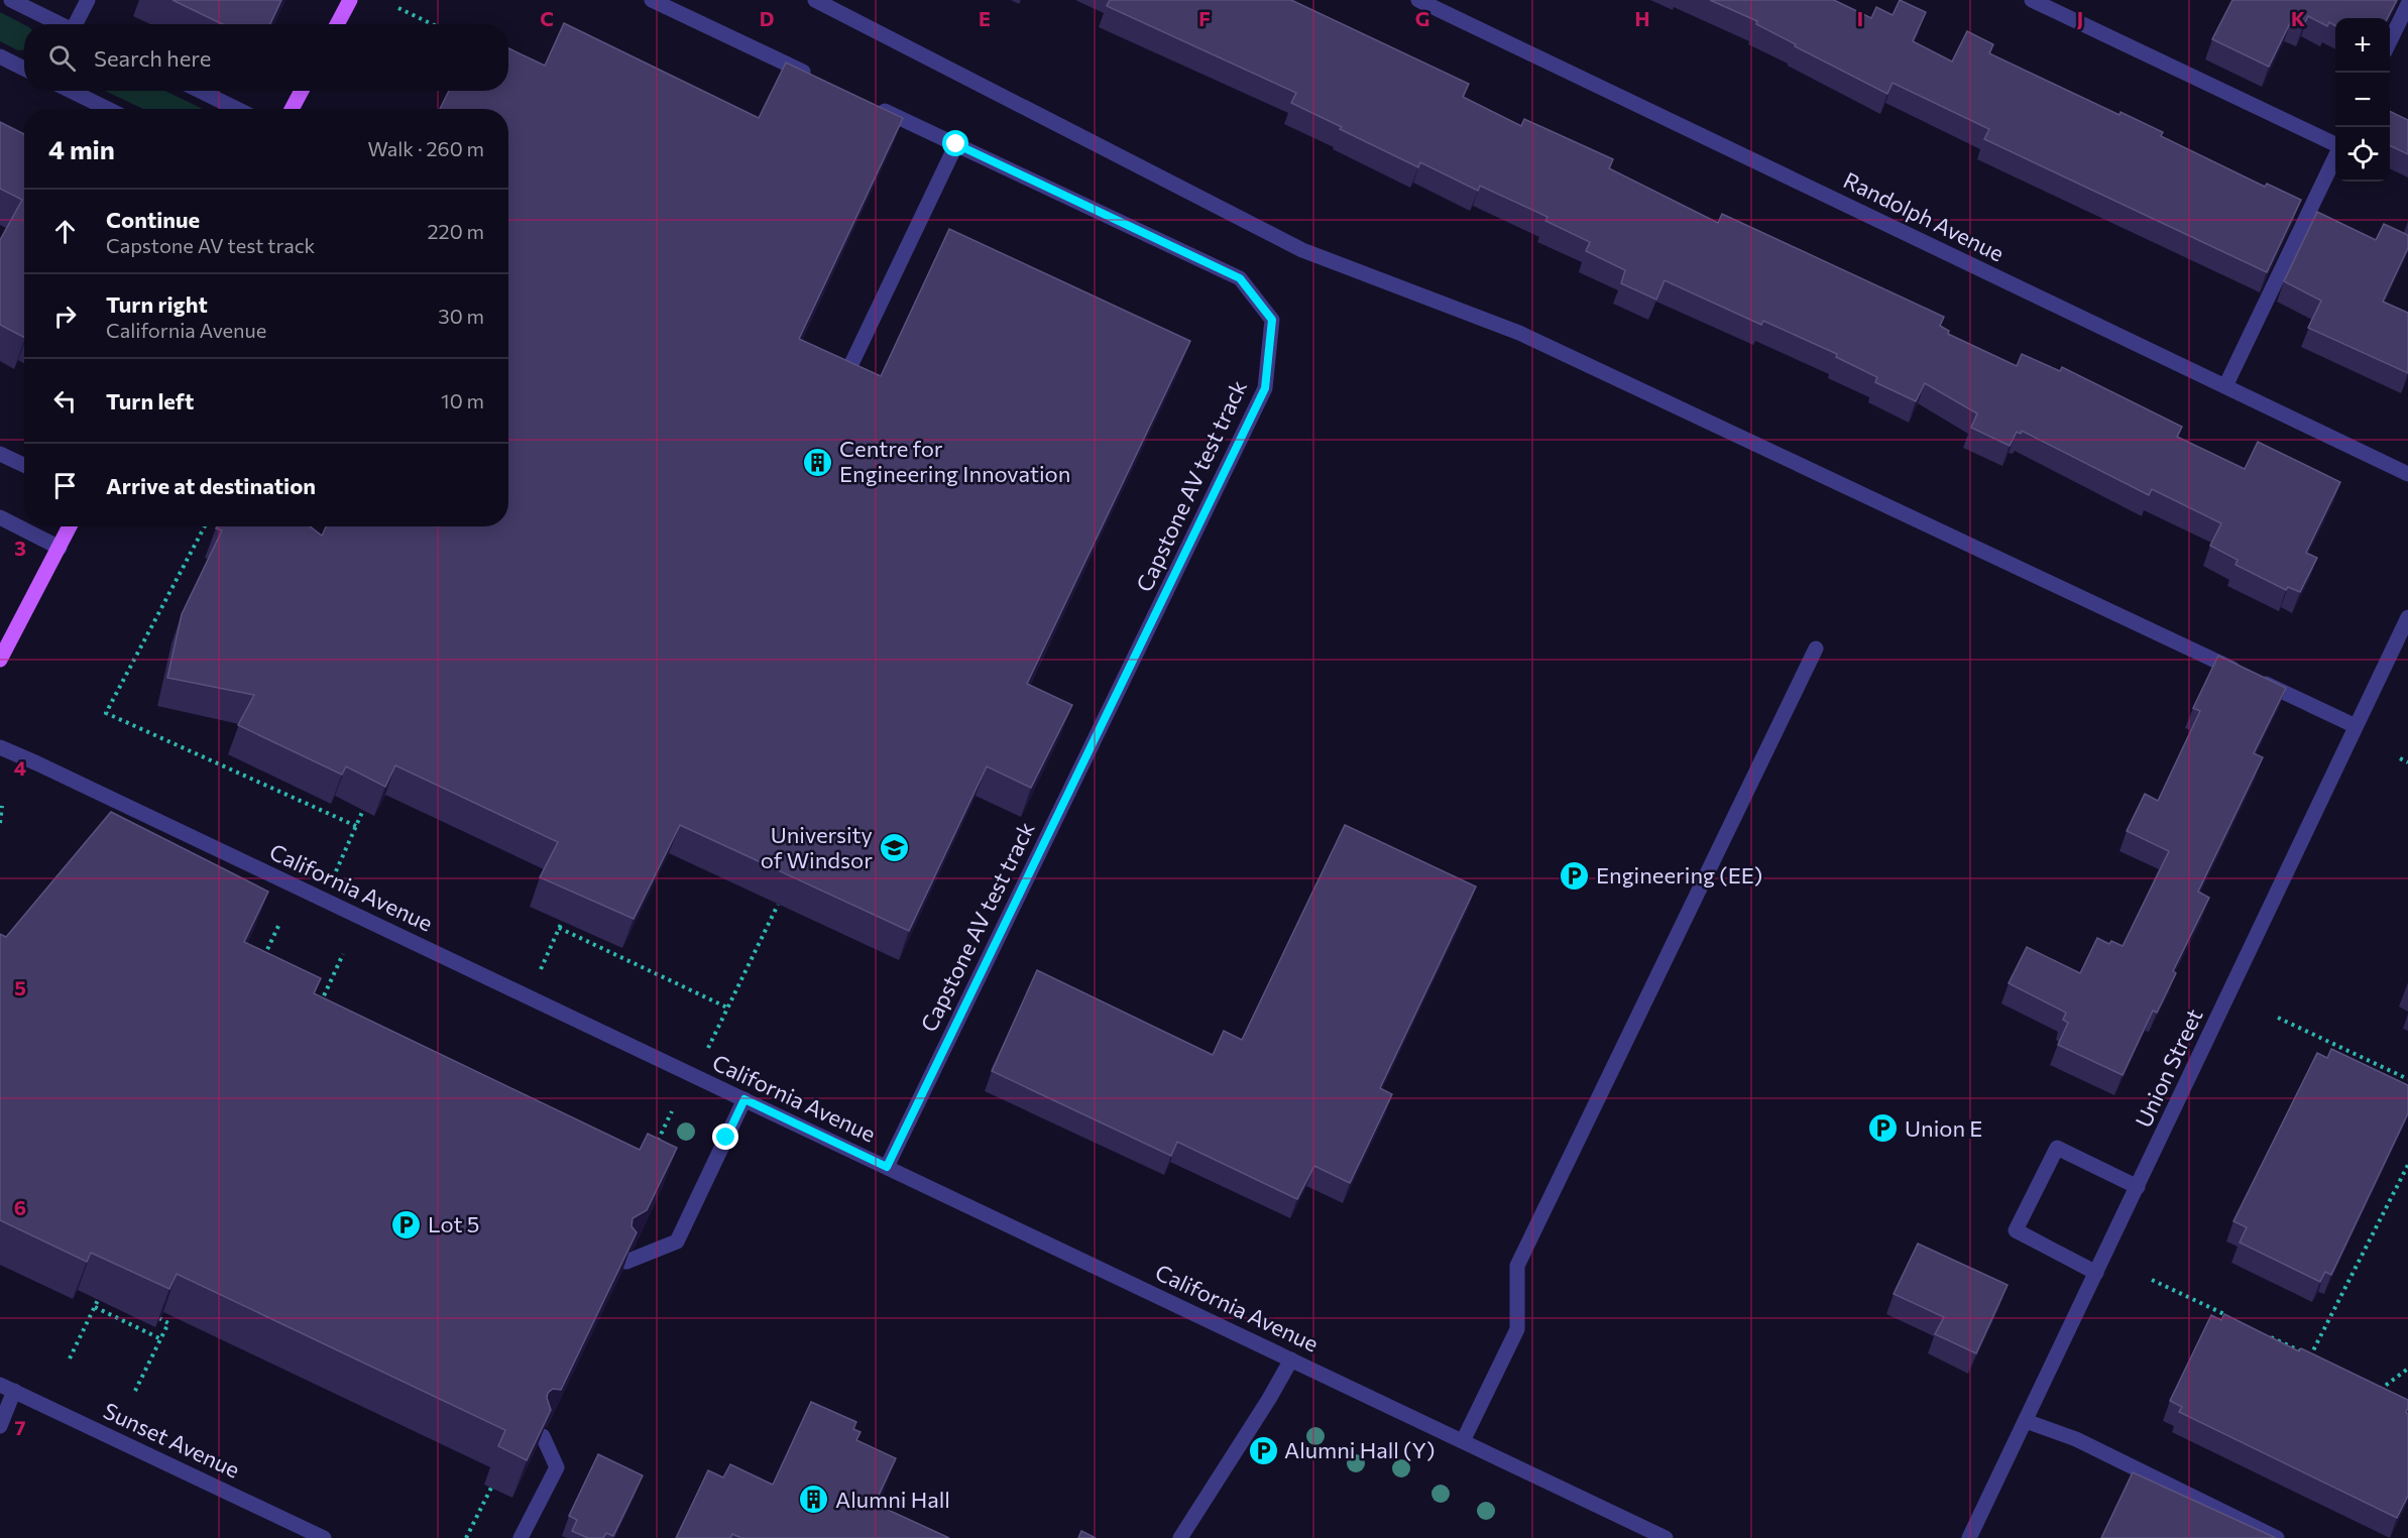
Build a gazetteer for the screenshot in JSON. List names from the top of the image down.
{
  "streets": {
    "street": [
      "Randolph Avenue",
      "Capstone AV test track",
      "California Avenue",
      "Union Street",
      "Sunset Avenue"
    ]
  },
  "crossings": [
    ["Capstone AV test track", "California Avenue"]
  ],
  "places": {
    "building": ["Centre for Engineering Innovation", "Alumni Hall"],
    "school or university": ["University of Windsor"],
    "parking": [
      "Engineering (EE)",
      "Union E",
      "Lot 5",
      "Alumni Hall (Y)"
    ]
  },
  "page": {
    "map_buttons": ["+", "−"],
    "search": "Search here",
    "heading": ["4 min", "Walk · 260 m"],
    "list": [
      ["Continue", "Capstone AV test track", "220 m"],
      ["Turn right", "California Avenue", "30 m"],
      ["Turn left", "10 m"],
      "Arrive at destination"
    ]
  },
  "grid": {
    "columns": [
      "C",
      "D",
      "E",
      "F",
      "G",
      "H",
      "I",
      "J",
      "K"
    ],
    "rows": [
      "3",
      "4",
      "5",
      "6",
      "7"
    ]
  }
}
